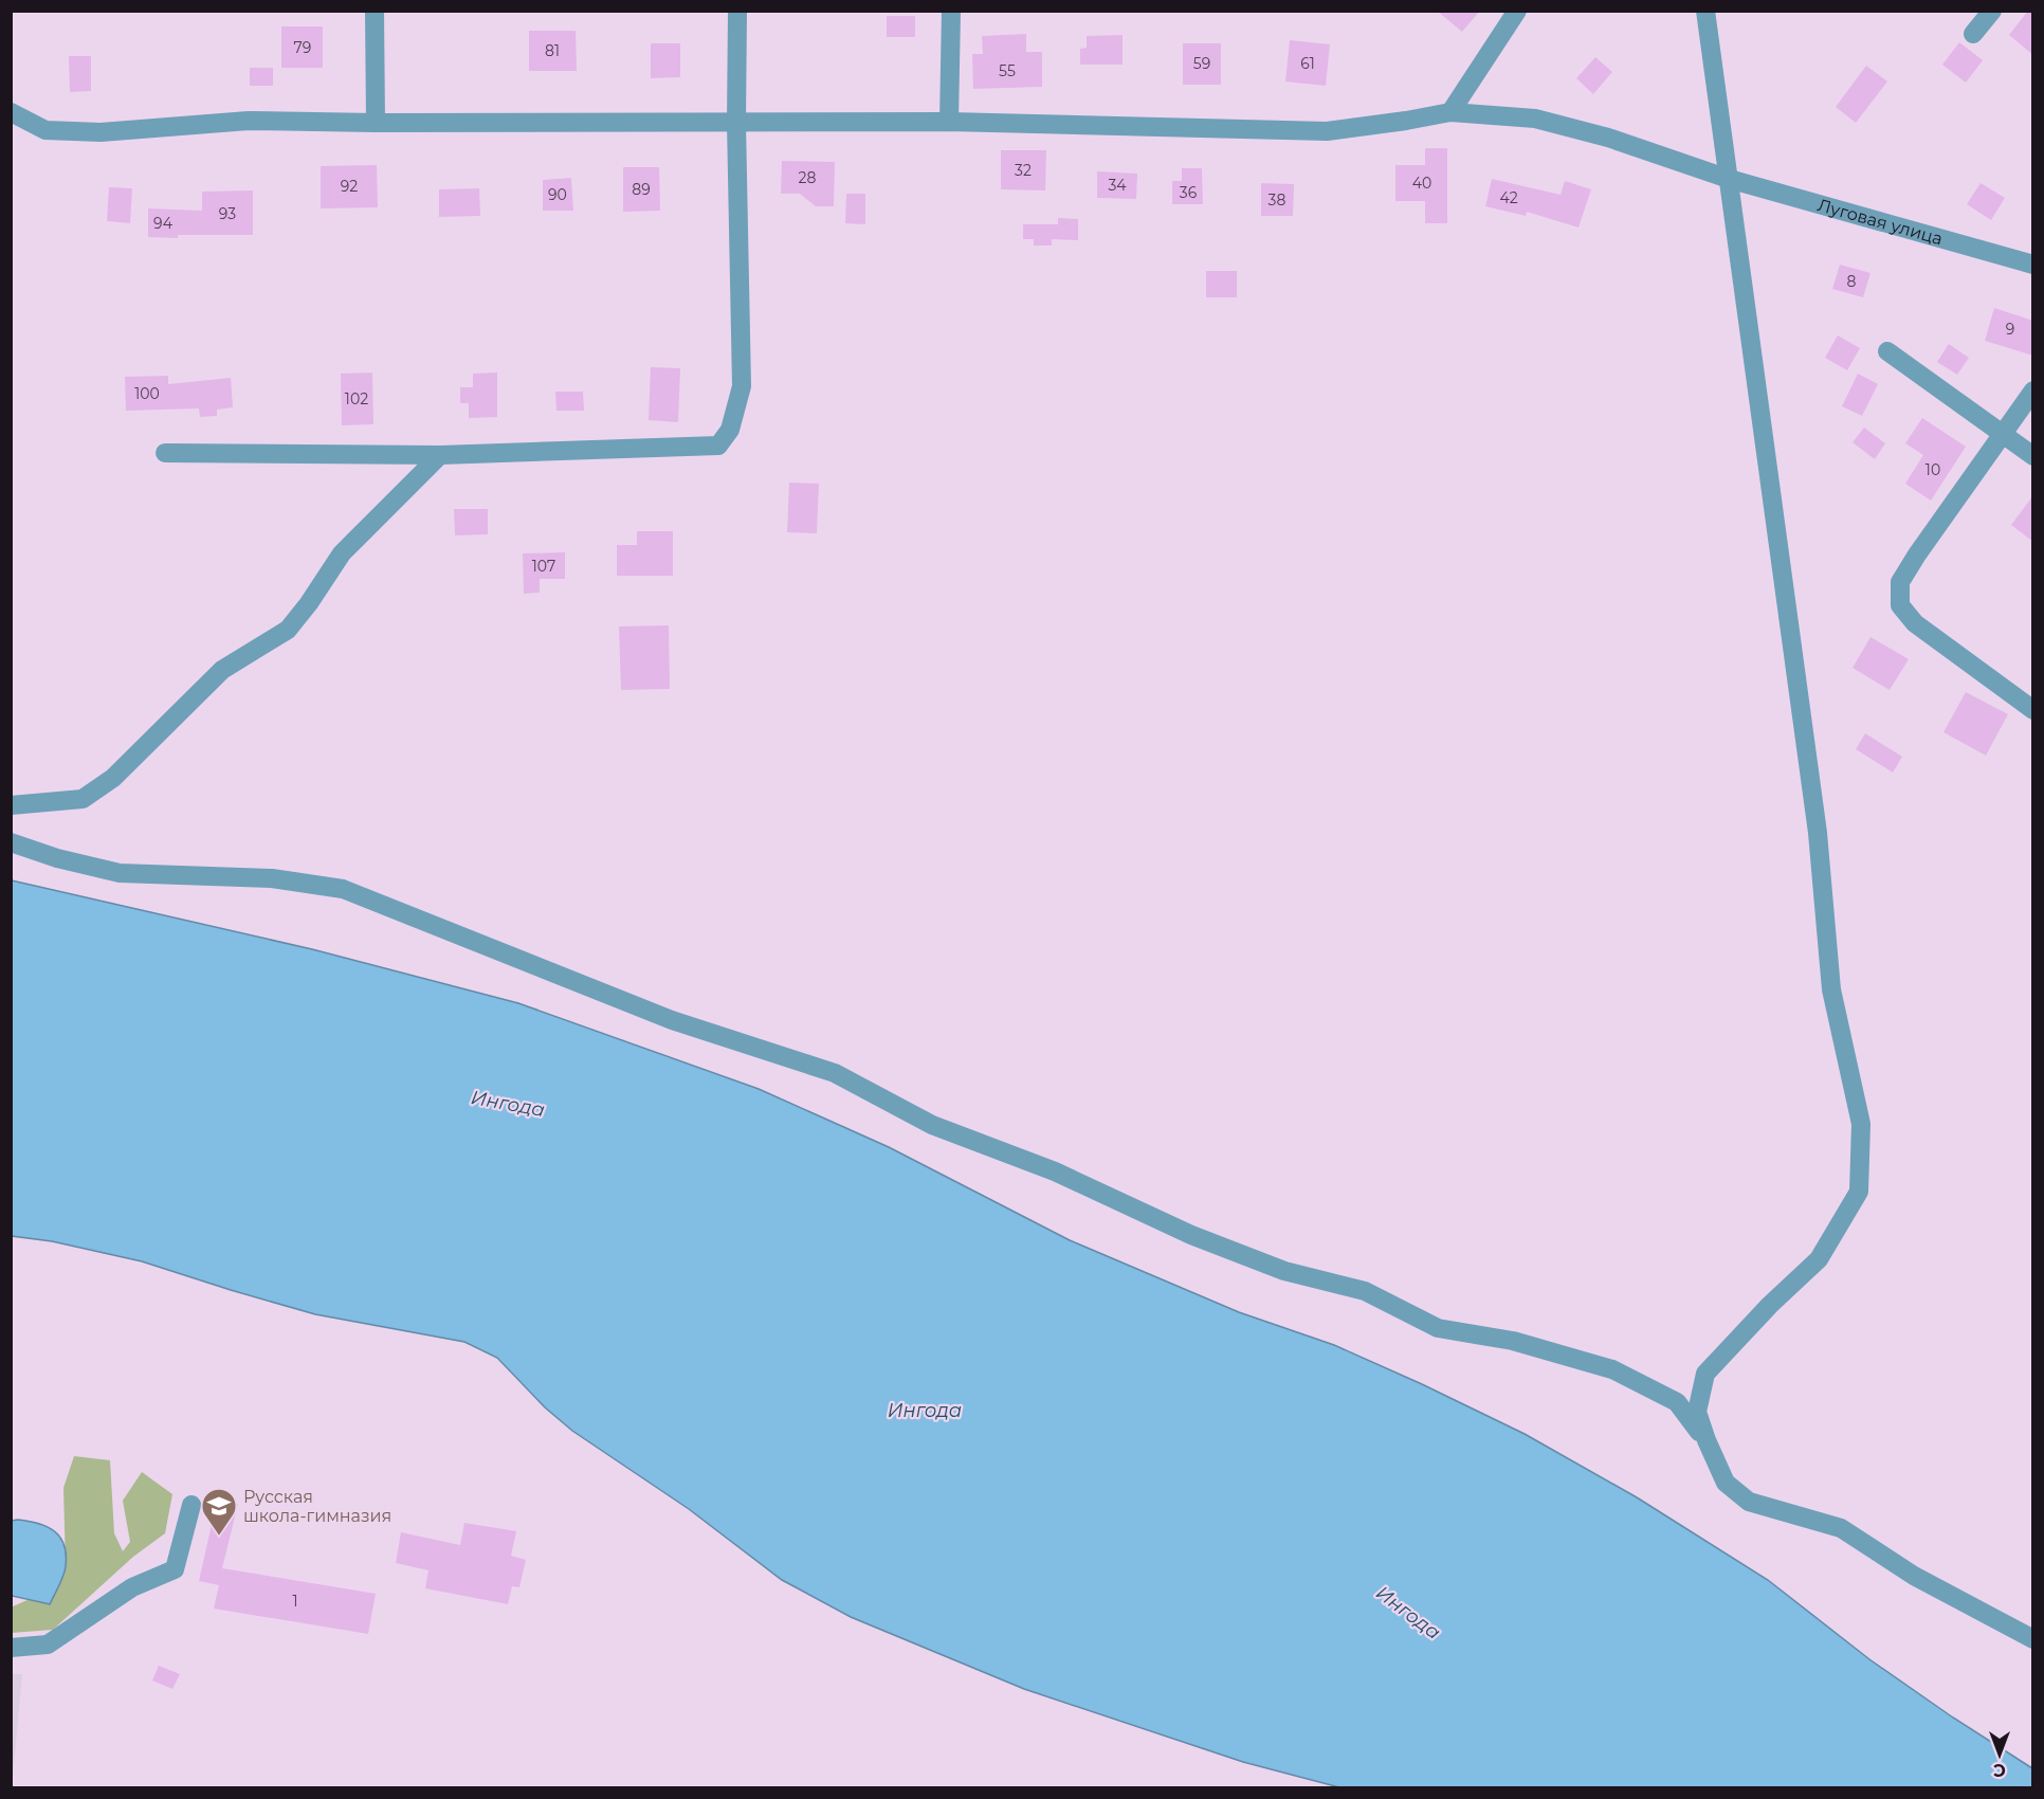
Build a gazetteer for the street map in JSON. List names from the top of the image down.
{
  "streets": {
    "street": ["Луговая улица"]
  },
  "water": ["Ингода"],
  "places": {
    "school or university": ["Русская школа-гимназия"]
  },
  "house_numbers": [
    "79",
    "81",
    "59",
    "61",
    "55",
    "32",
    "28",
    "40",
    "34",
    "92",
    "89",
    "36",
    "90",
    "42",
    "38",
    "93",
    "94",
    "8",
    "9",
    "100",
    "102",
    "10",
    "107",
    "1"
  ],
  "north": "bottom"
}
